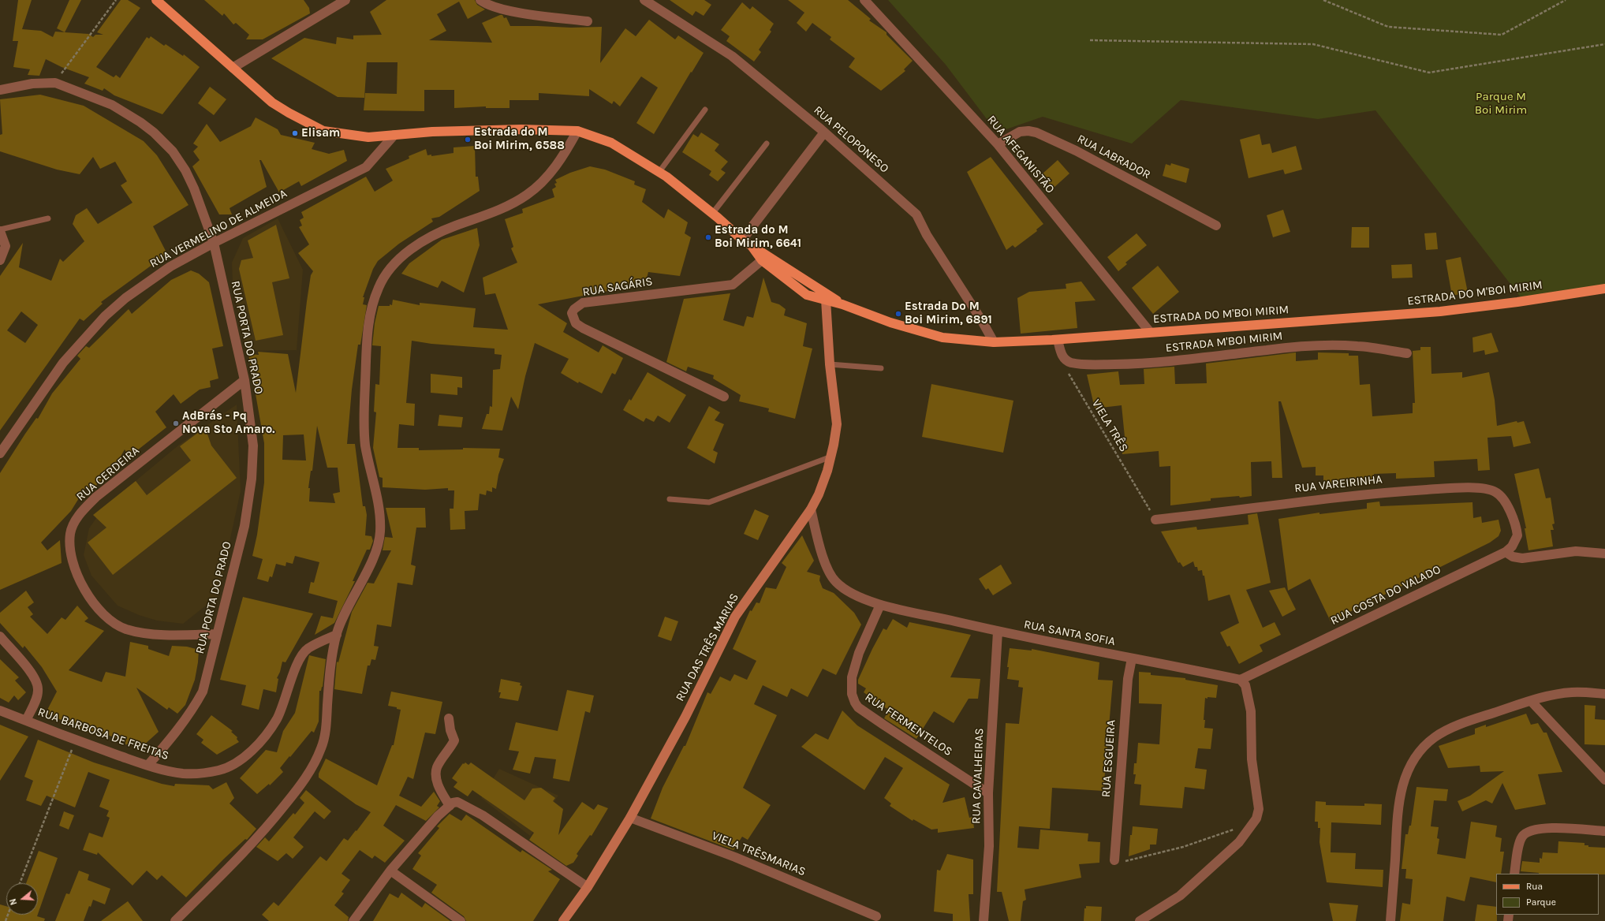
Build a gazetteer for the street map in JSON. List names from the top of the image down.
{
  "streets": {
    "main road": ["ESTRADA DO M'BOI MIRIM"],
    "street": [
      "RUA PELOPONESO",
      "RUA AFEGANISTÃO",
      "RUA LABRADOR",
      "RUA VERMELINO DE ALMEIDA",
      "RUA SAGÁRIS",
      "RUA PORTA DO PRADO",
      "ESTRADA M'BOI MIRIM",
      "RUA CERDEIRA",
      "RUA VAREIRINHA",
      "RUA COSTA DO VALADO",
      "RUA SANTA SOFIA",
      "RUA DAS TRÊS MARIAS",
      "RUA FERMENTELOS",
      "RUA BARBOSA DE FREITAS",
      "RUA ESGUEIRA",
      "RUA CAVALHEIRAS",
      "VIELA TRÊSMARIAS"
    ],
    "path": ["VIELA TRÊS"]
  },
  "crossings": [
    ["RUA PELOPONESO", "ESTRADA DO M'BOI MIRIM"],
    ["RUA AFEGANISTÃO", "RUA LABRADOR"],
    ["RUA AFEGANISTÃO", "ESTRADA DO M'BOI MIRIM"],
    ["RUA VERMELINO DE ALMEIDA", "ESTRADA DO M'BOI MIRIM"],
    ["RUA VERMELINO DE ALMEIDA", "RUA PORTA DO PRADO"],
    ["RUA SAGÁRIS", "ESTRADA DO M'BOI MIRIM"],
    ["ESTRADA DO M'BOI MIRIM", "ESTRADA M'BOI MIRIM"],
    ["ESTRADA DO M'BOI MIRIM", "RUA DAS TRÊS MARIAS"],
    ["RUA PORTA DO PRADO", "RUA CERDEIRA"],
    ["RUA PORTA DO PRADO", "RUA BARBOSA DE FREITAS"],
    ["VIELA TRÊS", "RUA VAREIRINHA"],
    ["RUA VAREIRINHA", "RUA COSTA DO VALADO"],
    ["RUA COSTA DO VALADO", "RUA SANTA SOFIA"],
    ["RUA SANTA SOFIA", "RUA DAS TRÊS MARIAS"],
    ["RUA SANTA SOFIA", "RUA FERMENTELOS"],
    ["RUA SANTA SOFIA", "RUA ESGUEIRA"],
    ["RUA SANTA SOFIA", "RUA CAVALHEIRAS"],
    ["RUA DAS TRÊS MARIAS", "VIELA TRÊSMARIAS"],
    ["RUA FERMENTELOS", "RUA CAVALHEIRAS"]
  ],
  "parks": ["Parque M Boi Mirim"],
  "places": [
    "Elisam",
    "Estrada do M Boi Mirim, 6588",
    "Estrada do M Boi Mirim, 6641",
    "Estrada Do M Boi Mirim, 6891",
    "AdBrás - Pq Nova Sto Amaro."
  ],
  "legend": ["Rua", "Parque"],
  "north": "left"
}
